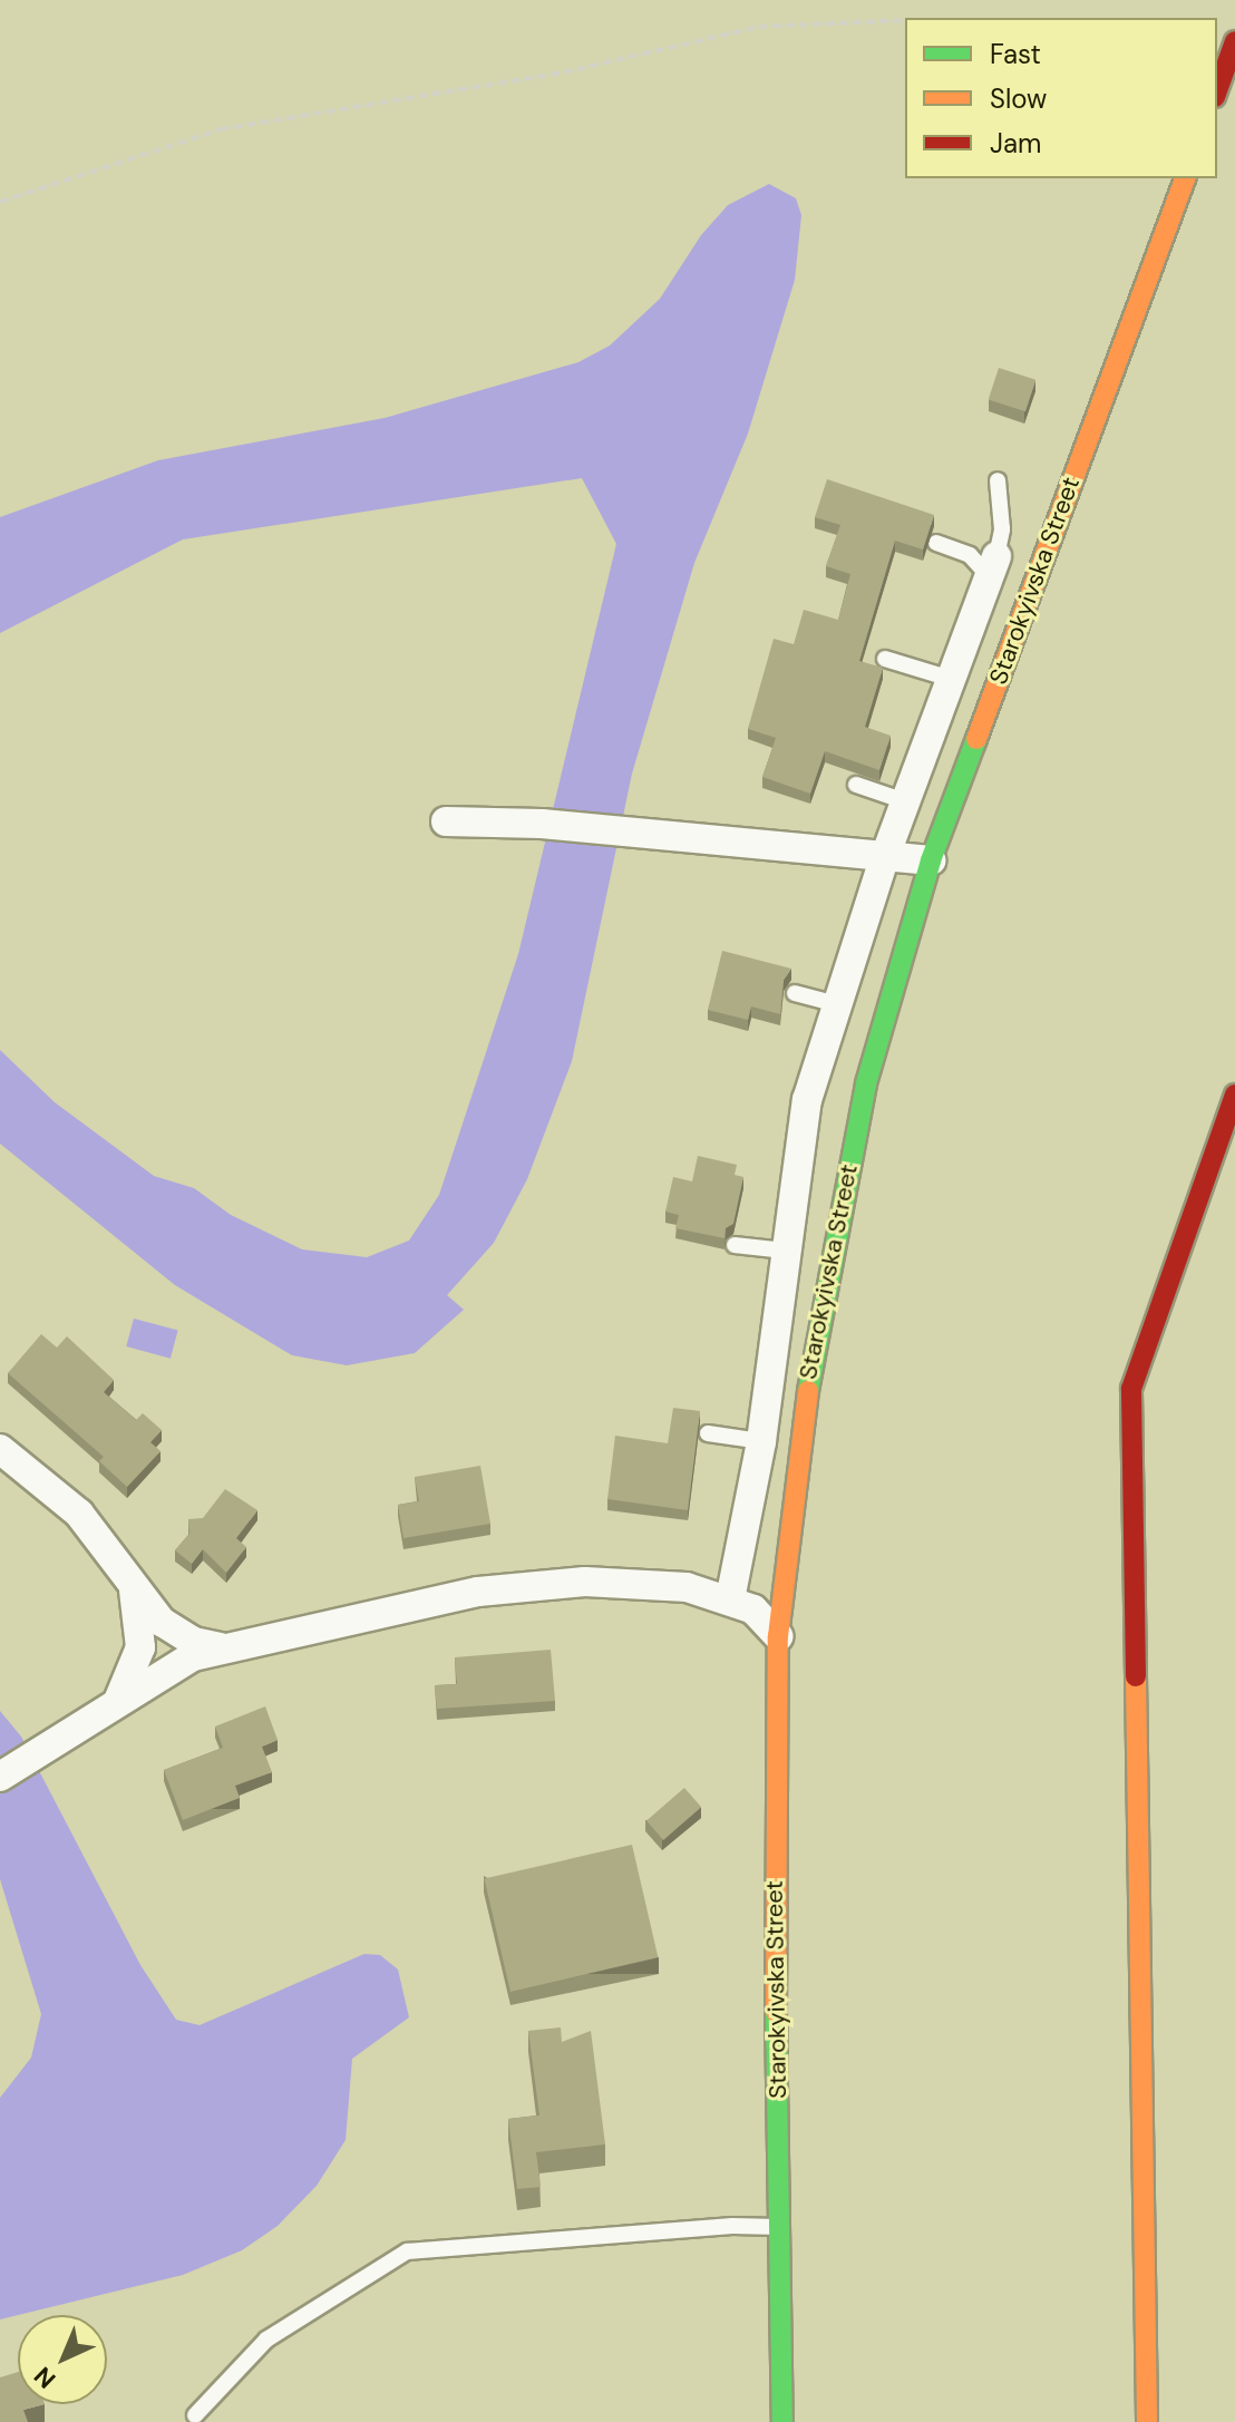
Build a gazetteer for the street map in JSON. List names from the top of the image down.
{
  "streets": {
    "street": ["Starokyivska Street"]
  },
  "legend": ["Fast", "Slow", "Jam"],
  "north": "bottom left"
}
